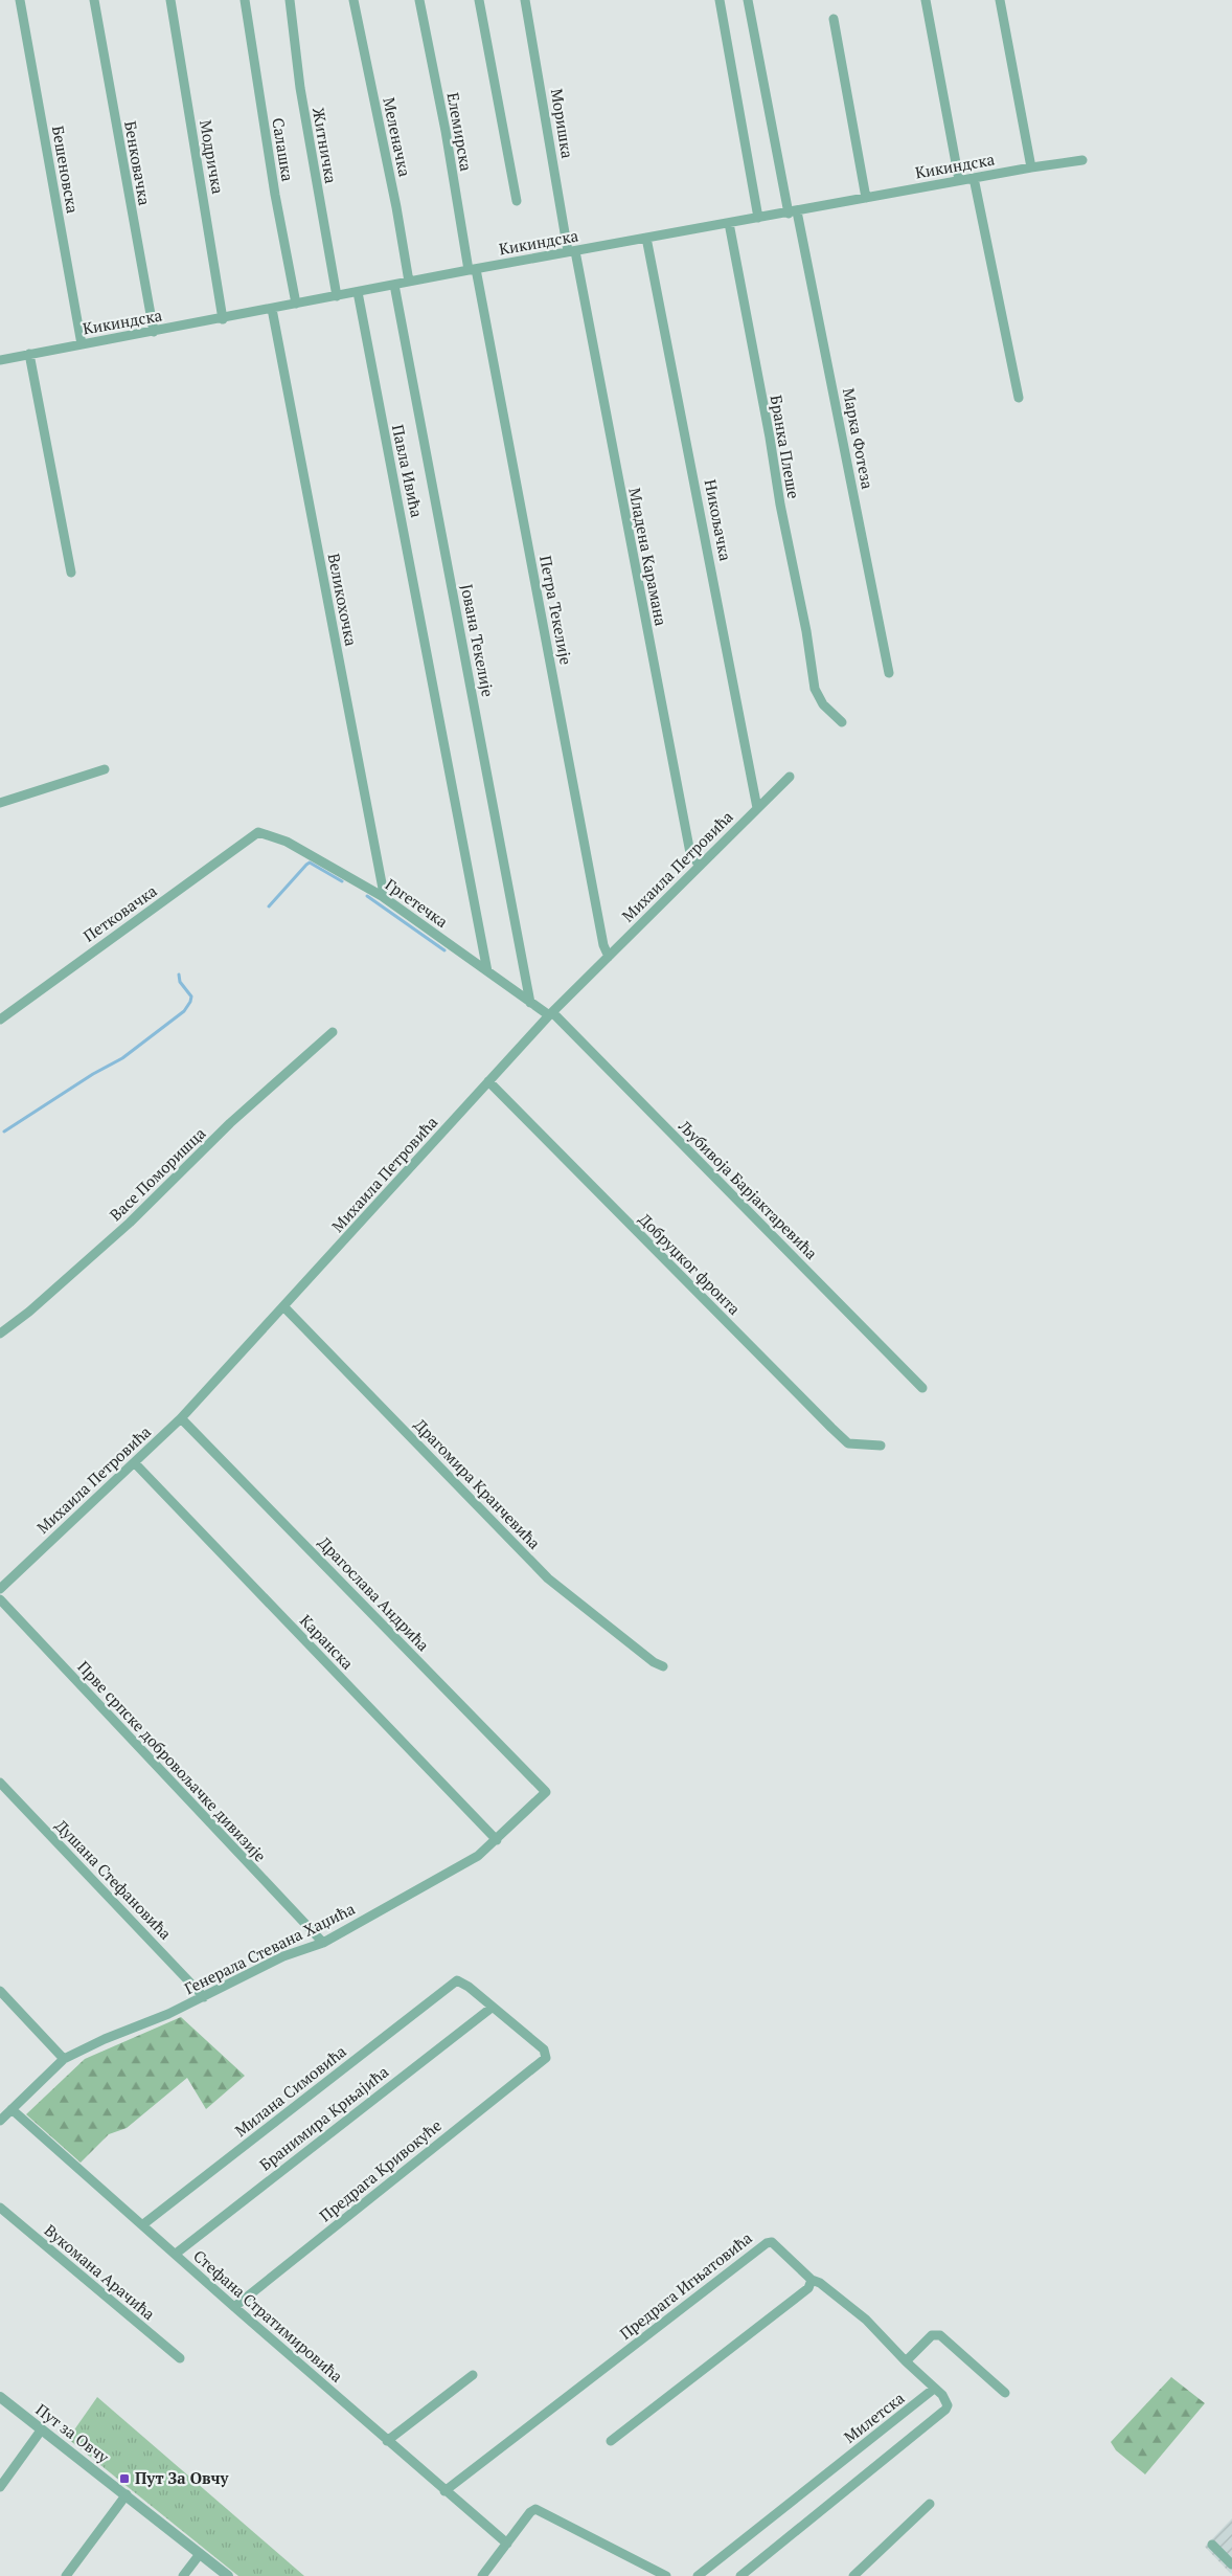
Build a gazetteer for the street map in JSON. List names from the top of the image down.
{
  "streets": {
    "street": [
      "Моришка",
      "Елемирска",
      "Меленачка",
      "Житничка",
      "Салашка",
      "Модричка",
      "Бенковачка",
      "Кикиндска",
      "Бешеновска",
      "Марка Фотеза",
      "Бранка Плеше",
      "Павла Ивића",
      "Никољачка",
      "Младена Карамана",
      "Великохочка",
      "Петра Текелије",
      "Јована Текелије",
      "Михаила Петровића",
      "Гргетечка",
      "Петковачка",
      "Васе Поморишца",
      "Љубивоја Барјактаревића",
      "Добруџког фронта",
      "Драгомира Кранчевића",
      "Драгослава Андрића",
      "Каранска",
      "Прве српске добровољачке дивизије",
      "Душана Стефановића",
      "Генерала Стевана Хаџића",
      "Милана Симовића",
      "Бранимира Крњајића",
      "Предрага Кривокуће",
      "Вукомана Арачића",
      "Предрага Игњатовића",
      "Стефана Стратимировића",
      "Милетска",
      "Пут за Овчу"
    ]
  },
  "crossings": [
    ["Моришка", "Кикиндска"],
    ["Моришка", "Младена Карамана"],
    ["Елемирска", "Кикиндска"],
    ["Елемирска", "Петра Текелије"],
    ["Меленачка", "Кикиндска"],
    ["Житничка", "Кикиндска"],
    ["Салашка", "Кикиндска"],
    ["Модричка", "Кикиндска"],
    ["Бенковачка", "Кикиндска"],
    ["Кикиндска", "Бешеновска"],
    ["Кикиндска", "Марка Фотеза"],
    ["Кикиндска", "Бранка Плеше"],
    ["Кикиндска", "Павла Ивића"],
    ["Кикиндска", "Никољачка"],
    ["Кикиндска", "Младена Карамана"],
    ["Кикиндска", "Великохочка"],
    ["Кикиндска", "Петра Текелије"],
    ["Кикиндска", "Јована Текелије"],
    ["Павла Ивића", "Гргетечка"],
    ["Никољачка", "Михаила Петровића"],
    ["Младена Карамана", "Михаила Петровића"],
    ["Великохочка", "Гргетечка"],
    ["Петра Текелије", "Михаила Петровића"],
    ["Јована Текелије", "Гргетечка"],
    ["Михаила Петровића", "Гргетечка"],
    ["Михаила Петровића", "Љубивоја Барјактаревића"],
    ["Михаила Петровића", "Добруџког фронта"],
    ["Михаила Петровића", "Драгомира Кранчевића"],
    ["Михаила Петровића", "Драгослава Андрића"],
    ["Михаила Петровића", "Каранска"],
    ["Гргетечка", "Петковачка"],
    ["Гргетечка", "Љубивоја Барјактаревића"],
    ["Драгослава Андрића", "Генерала Стевана Хаџића"],
    ["Каранска", "Генерала Стевана Хаџића"],
    ["Прве српске добровољачке дивизије", "Генерала Стевана Хаџића"],
    ["Душана Стефановића", "Генерала Стевана Хаџића"],
    ["Генерала Стевана Хаџића", "Стефана Стратимировића"],
    ["Милана Симовића", "Бранимира Крњајића"],
    ["Милана Симовића", "Предрага Кривокуће"],
    ["Милана Симовића", "Стефана Стратимировића"],
    ["Бранимира Крњајића", "Предрага Кривокуће"],
    ["Бранимира Крњајића", "Стефана Стратимировића"],
    ["Предрага Кривокуће", "Стефана Стратимировића"],
    ["Предрага Игњатовића", "Стефана Стратимировића"]
  ],
  "places": {
    "transit": ["Пут За Овчу"]
  }
}
